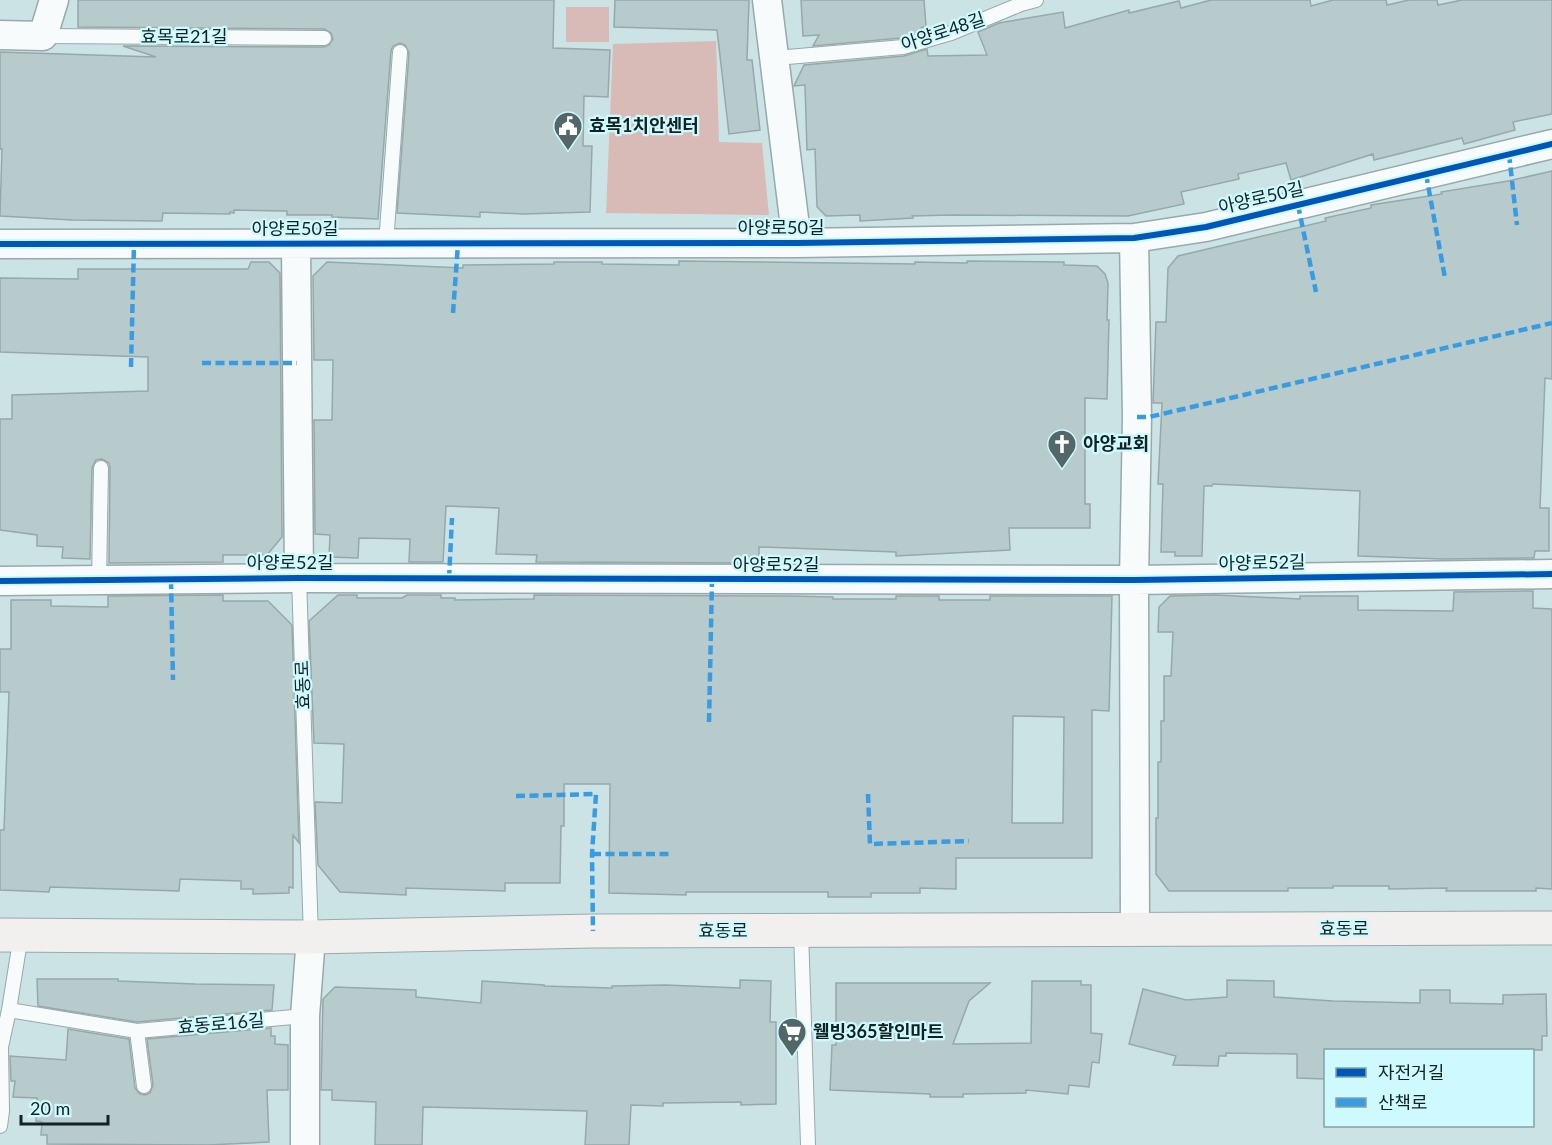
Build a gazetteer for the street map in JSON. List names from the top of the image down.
{
  "streets": {
    "main road": ["효동로"],
    "street": ["아양로50길", "아양로52길"],
    "lane": ["아양로48길", "효목로21길", "효동로16길"]
  },
  "crossings": [
    ["아양로48길", "아양로50길"],
    ["아양로50길", "아양로52길"],
    ["아양로52길", "효동로"],
    ["효동로", "효동로16길"]
  ],
  "places": {
    "public building": ["효목1치안센터"],
    "church": ["아양교회"],
    "supermarket": ["웰빙365할인마트"]
  },
  "legend": ["자전거길", "산책로"],
  "scale_bar": "20 m"
}
